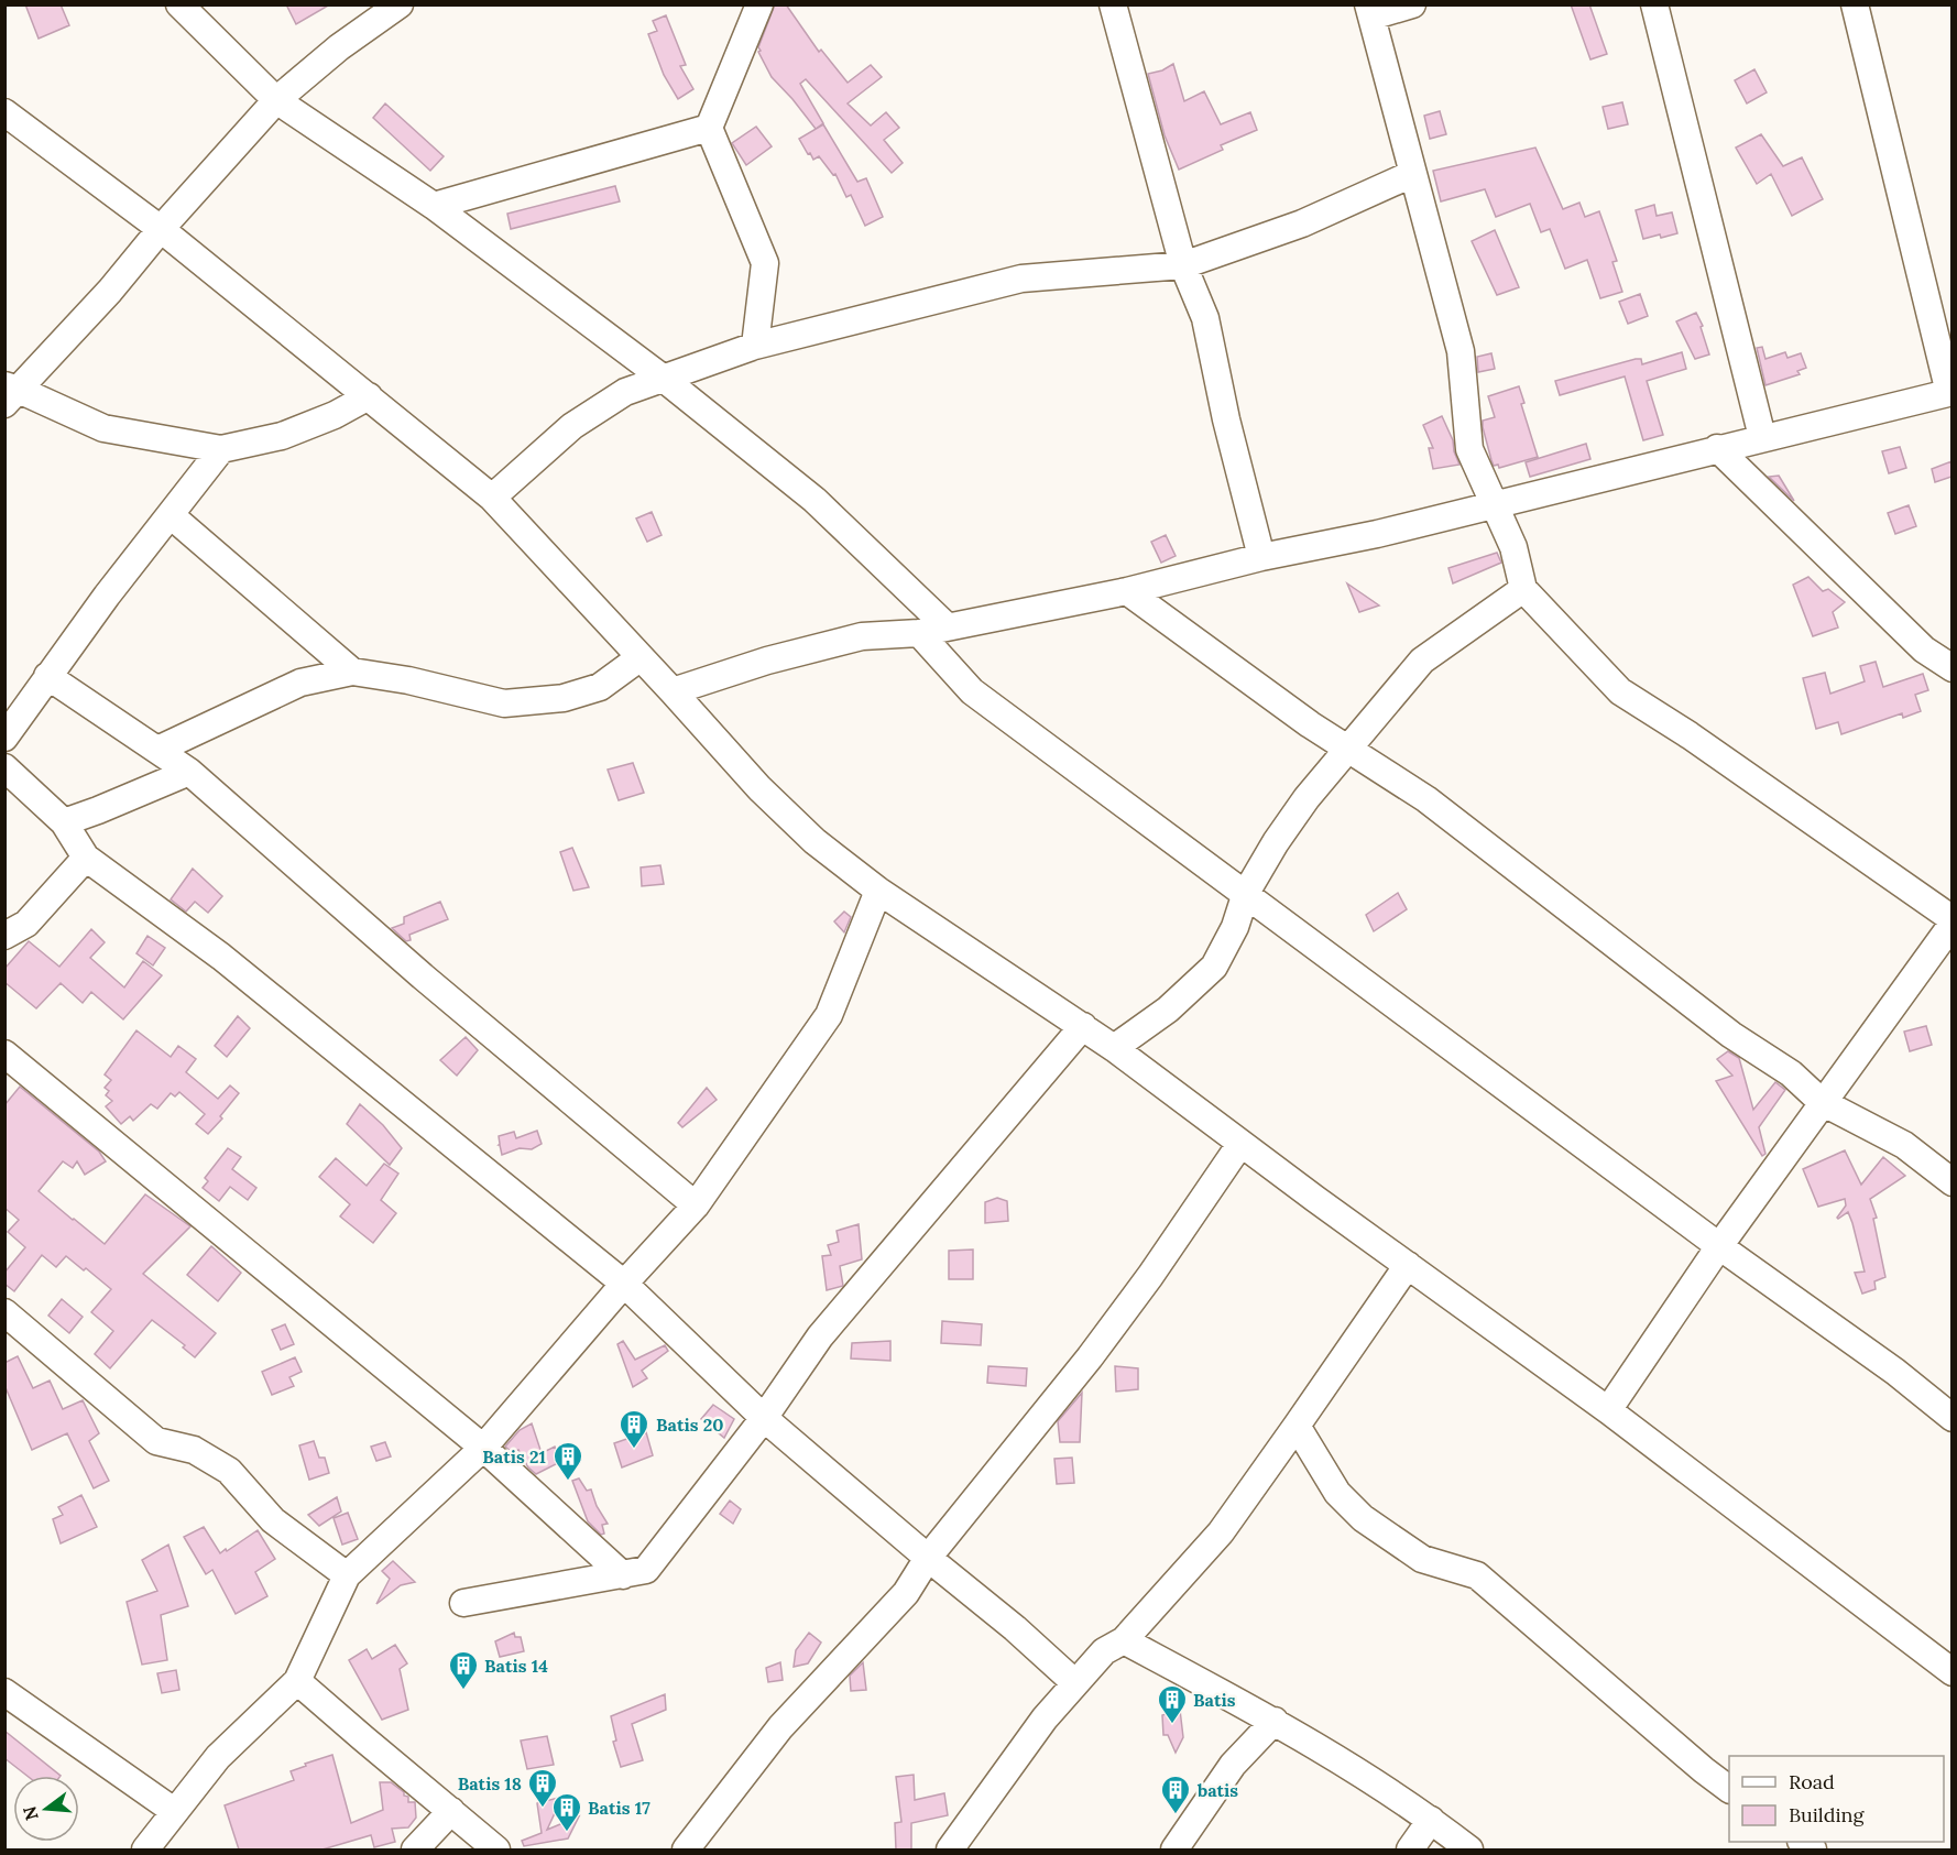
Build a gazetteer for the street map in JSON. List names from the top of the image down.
{
  "places": {
    "building": [
      "Batis 20",
      "Batis 21",
      "Batis 14",
      "Batis",
      "Batis 18",
      "batis",
      "Batis 17"
    ]
  },
  "legend": ["Road", "Building"],
  "north": "left"
}
